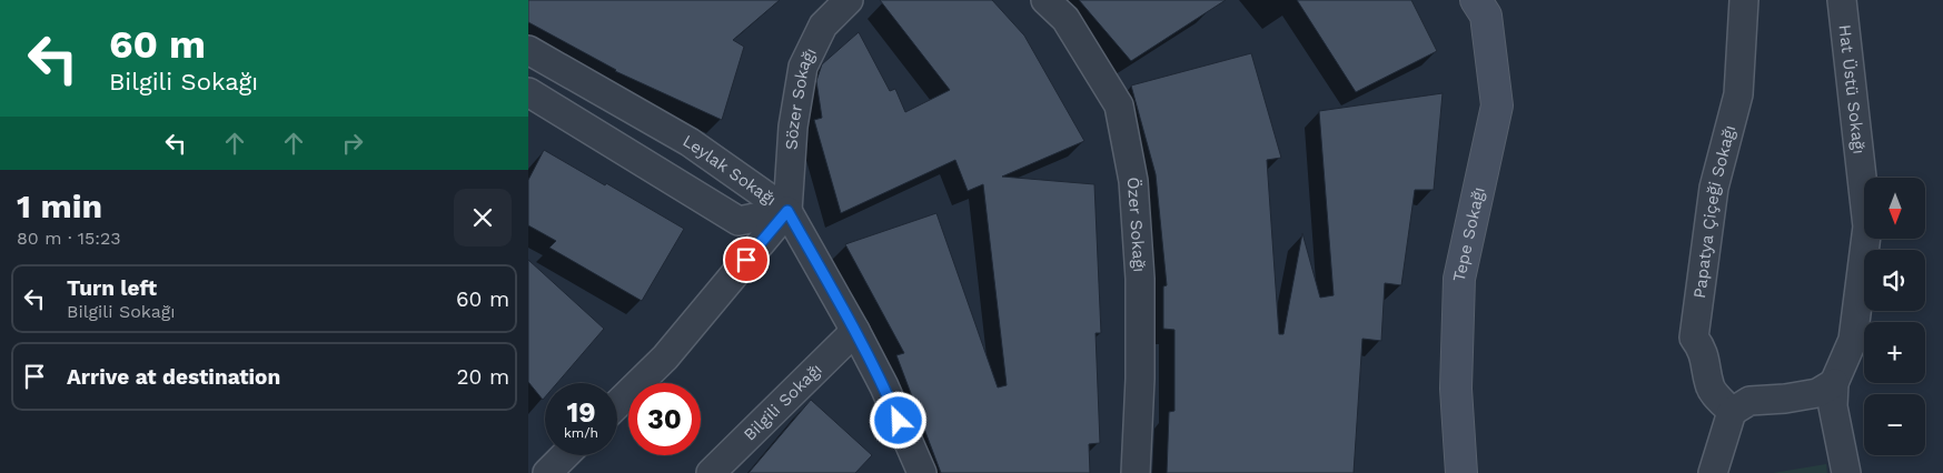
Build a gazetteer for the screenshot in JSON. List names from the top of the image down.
{
  "streets": {
    "main road": ["Tepe Sokağı"],
    "street": [
      "Hat Üstü Sokağı",
      "Sözer Sokağı",
      "Leylak Sokağı",
      "Papatya Çiçeği Sokağı",
      "Özer Sokağı",
      "Bilgili Sokağı"
    ]
  },
  "crossings": [
    ["Sözer Sokağı", "Leylak Sokağı"]
  ],
  "north": "bottom",
  "page": {
    "turn": ["60 m", "Bilgili Sokağı"],
    "heading": ["1 min", "80 m · 15:23"],
    "map_buttons": ["+", "−"],
    "list": [
      {
        "name": "Turn left",
        "note": "Bilgili Sokağı",
        "value": "60 m"
      },
      {
        "name": "Arrive at destination",
        "value": "20 m"
      }
    ],
    "speed": "19 km/h",
    "limit": "30"
  }
}
